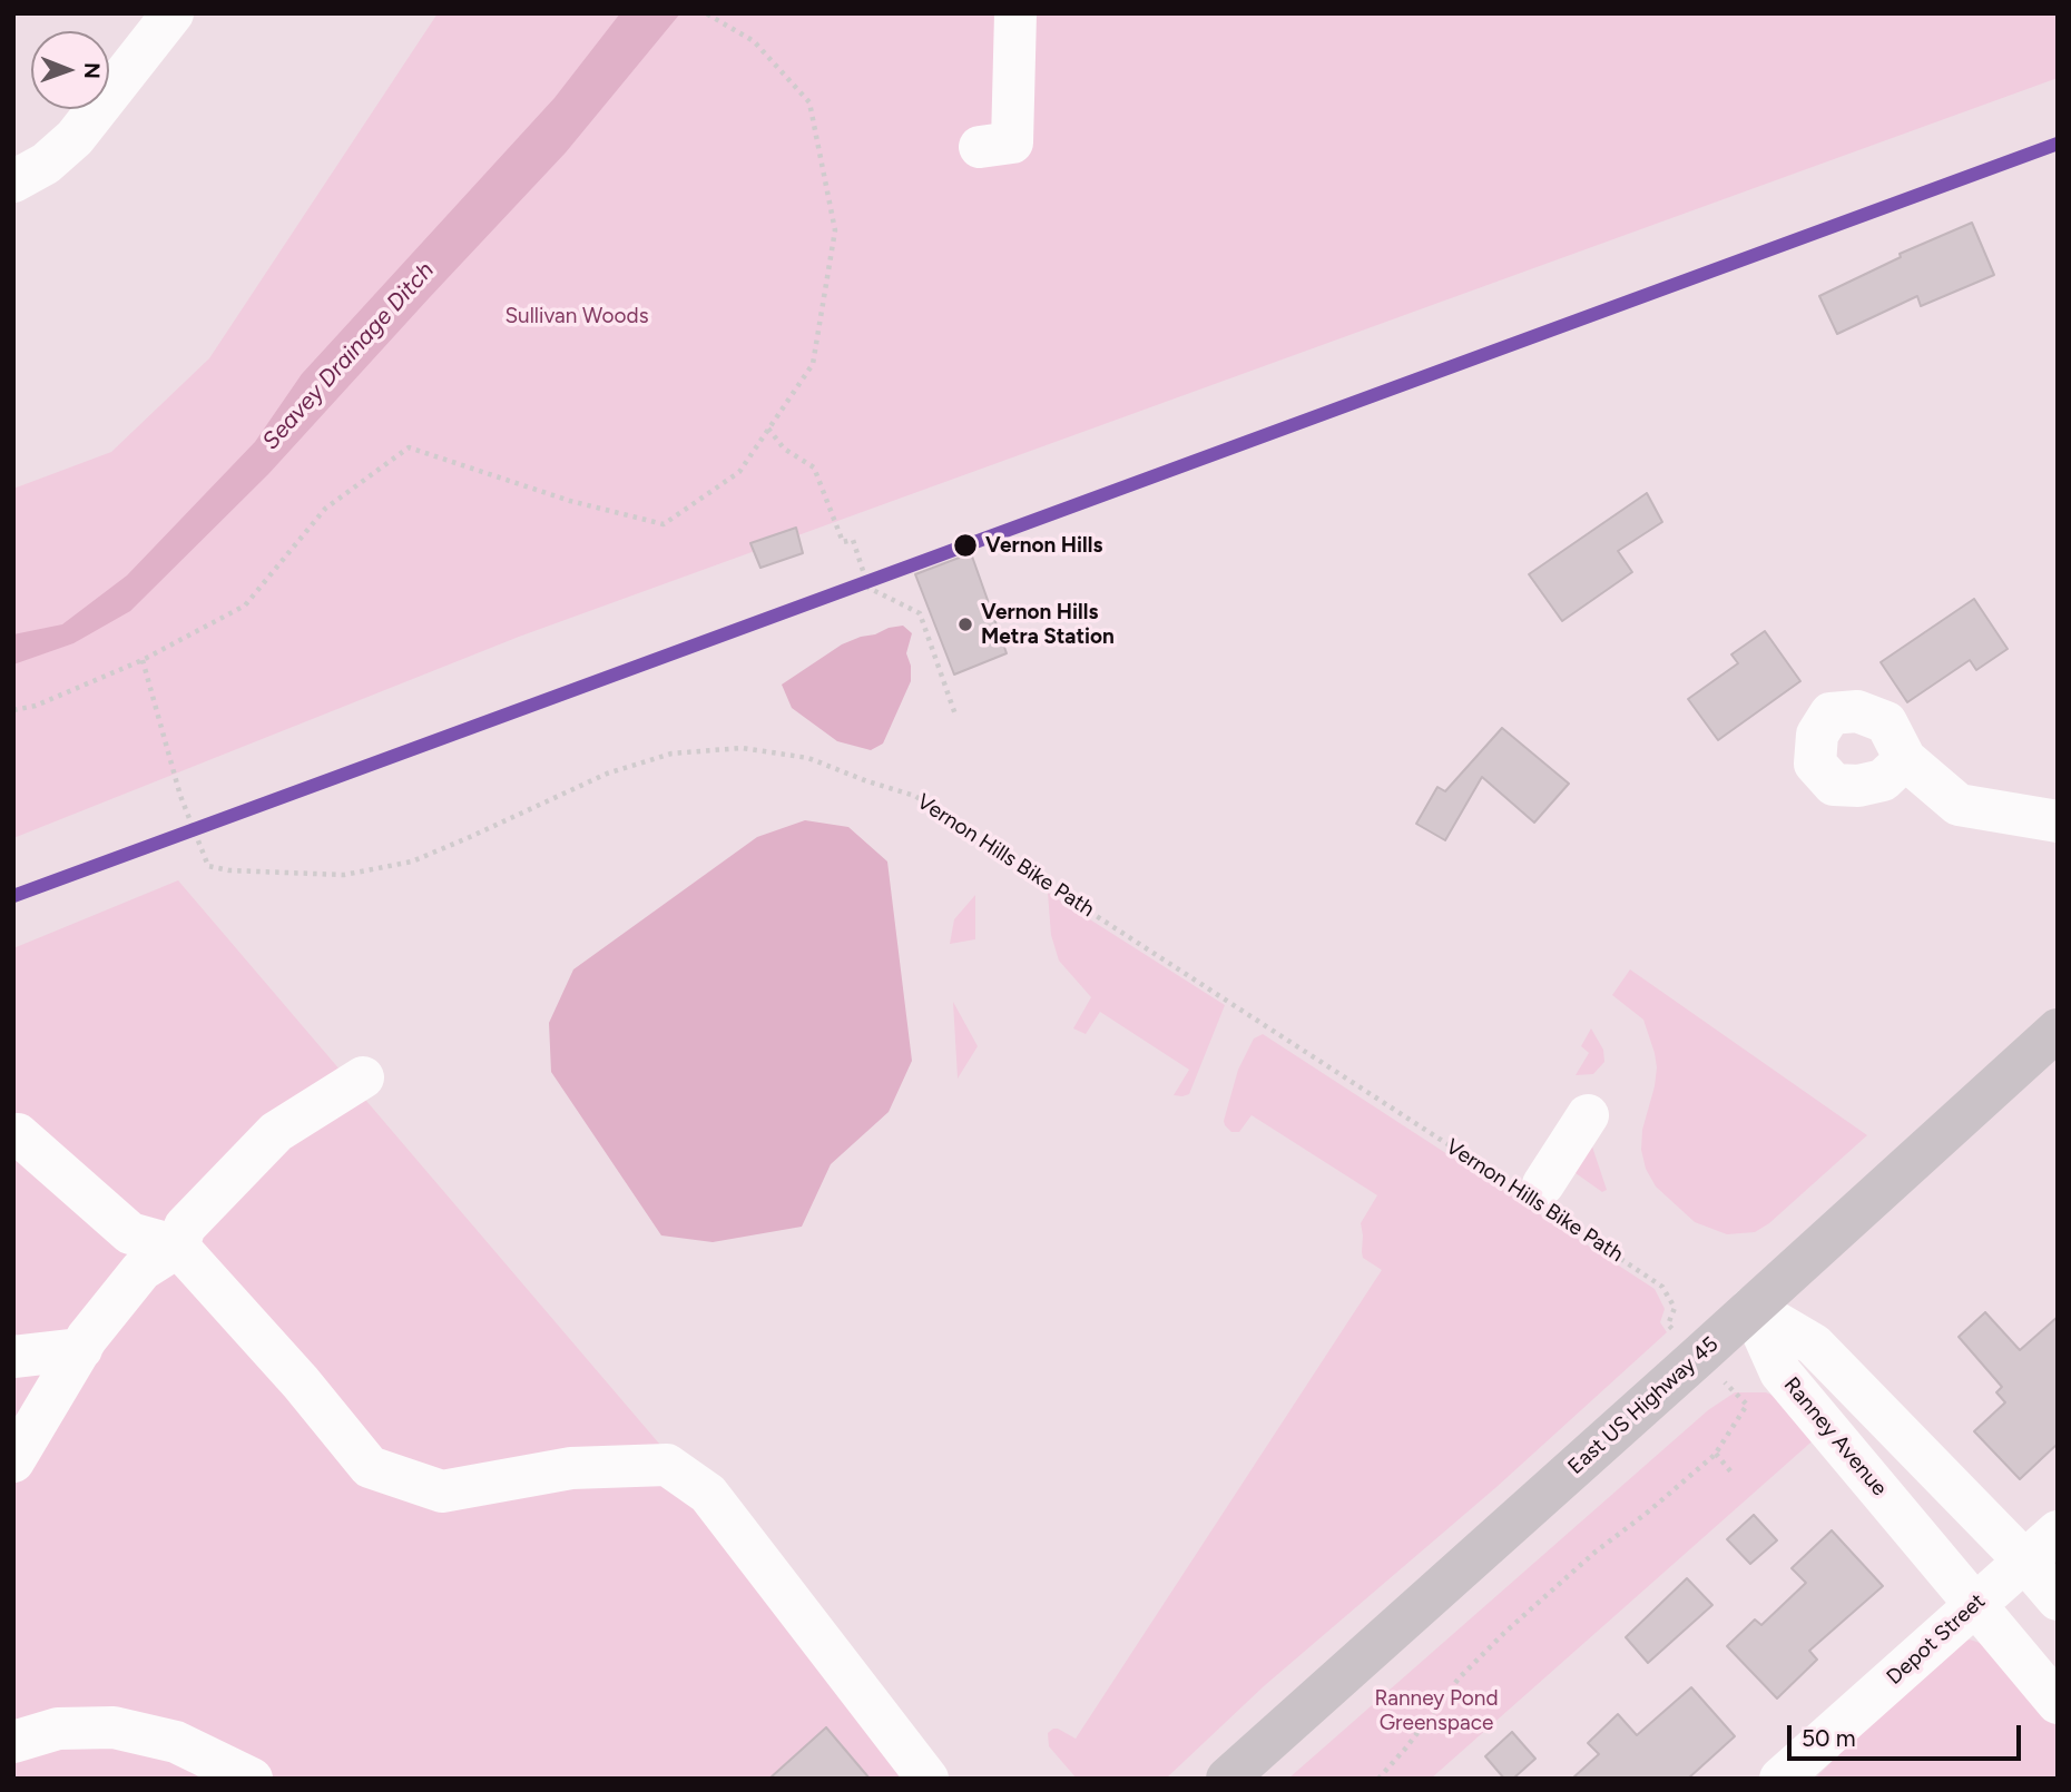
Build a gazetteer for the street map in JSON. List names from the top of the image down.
{
  "streets": {
    "main road": ["East US Highway 45"],
    "street": ["Ranney Avenue", "Depot Street"],
    "path": ["Vernon Hills Bike Path"]
  },
  "crossings": [
    ["East US Highway 45", "Ranney Avenue"],
    ["Ranney Avenue", "Depot Street"]
  ],
  "water": ["Seavey Drainage Ditch"],
  "parks": ["Sullivan Woods", "Ranney Pond Greenspace"],
  "places": ["Vernon Hills", "Vernon Hills Metra Station"],
  "scale_bar": "50 m",
  "north": "right"
}
